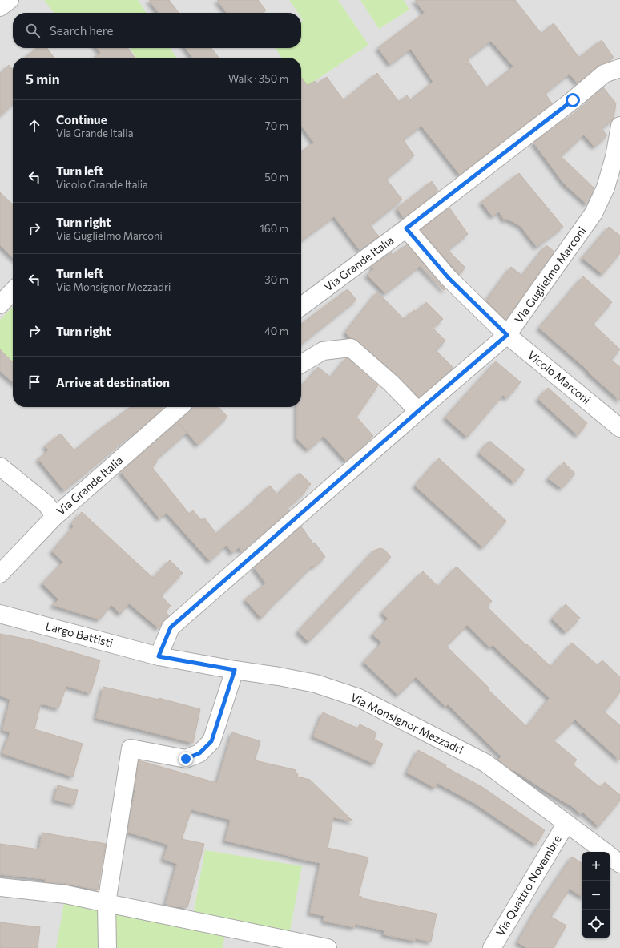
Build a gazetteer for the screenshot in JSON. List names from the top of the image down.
{
  "streets": {
    "street": [
      "Via Grande Italia",
      "Via Guglielmo Marconi",
      "Vicolo Marconi",
      "Largo Battisti",
      "Via Monsignor Mezzadri",
      "Via Quattro Novembre"
    ]
  },
  "crossings": [
    ["Via Grande Italia", "Vicolo Marconi"],
    ["Via Guglielmo Marconi", "Vicolo Marconi"],
    ["Via Guglielmo Marconi", "Largo Battisti"],
    ["Via Guglielmo Marconi", "Via Monsignor Mezzadri"],
    ["Largo Battisti", "Via Monsignor Mezzadri"],
    ["Via Monsignor Mezzadri", "Via Quattro Novembre"]
  ],
  "page": {
    "search": "Search here",
    "heading": ["5 min", "Walk · 350 m"],
    "list": [
      ["Continue", "Via Grande Italia", "70 m"],
      ["Turn left", "Vicolo Grande Italia", "50 m"],
      ["Turn right", "Via Guglielmo Marconi", "160 m"],
      ["Turn left", "Via Monsignor Mezzadri", "30 m"],
      ["Turn right", "40 m"],
      "Arrive at destination"
    ],
    "map_buttons": ["+", "−"]
  }
}
